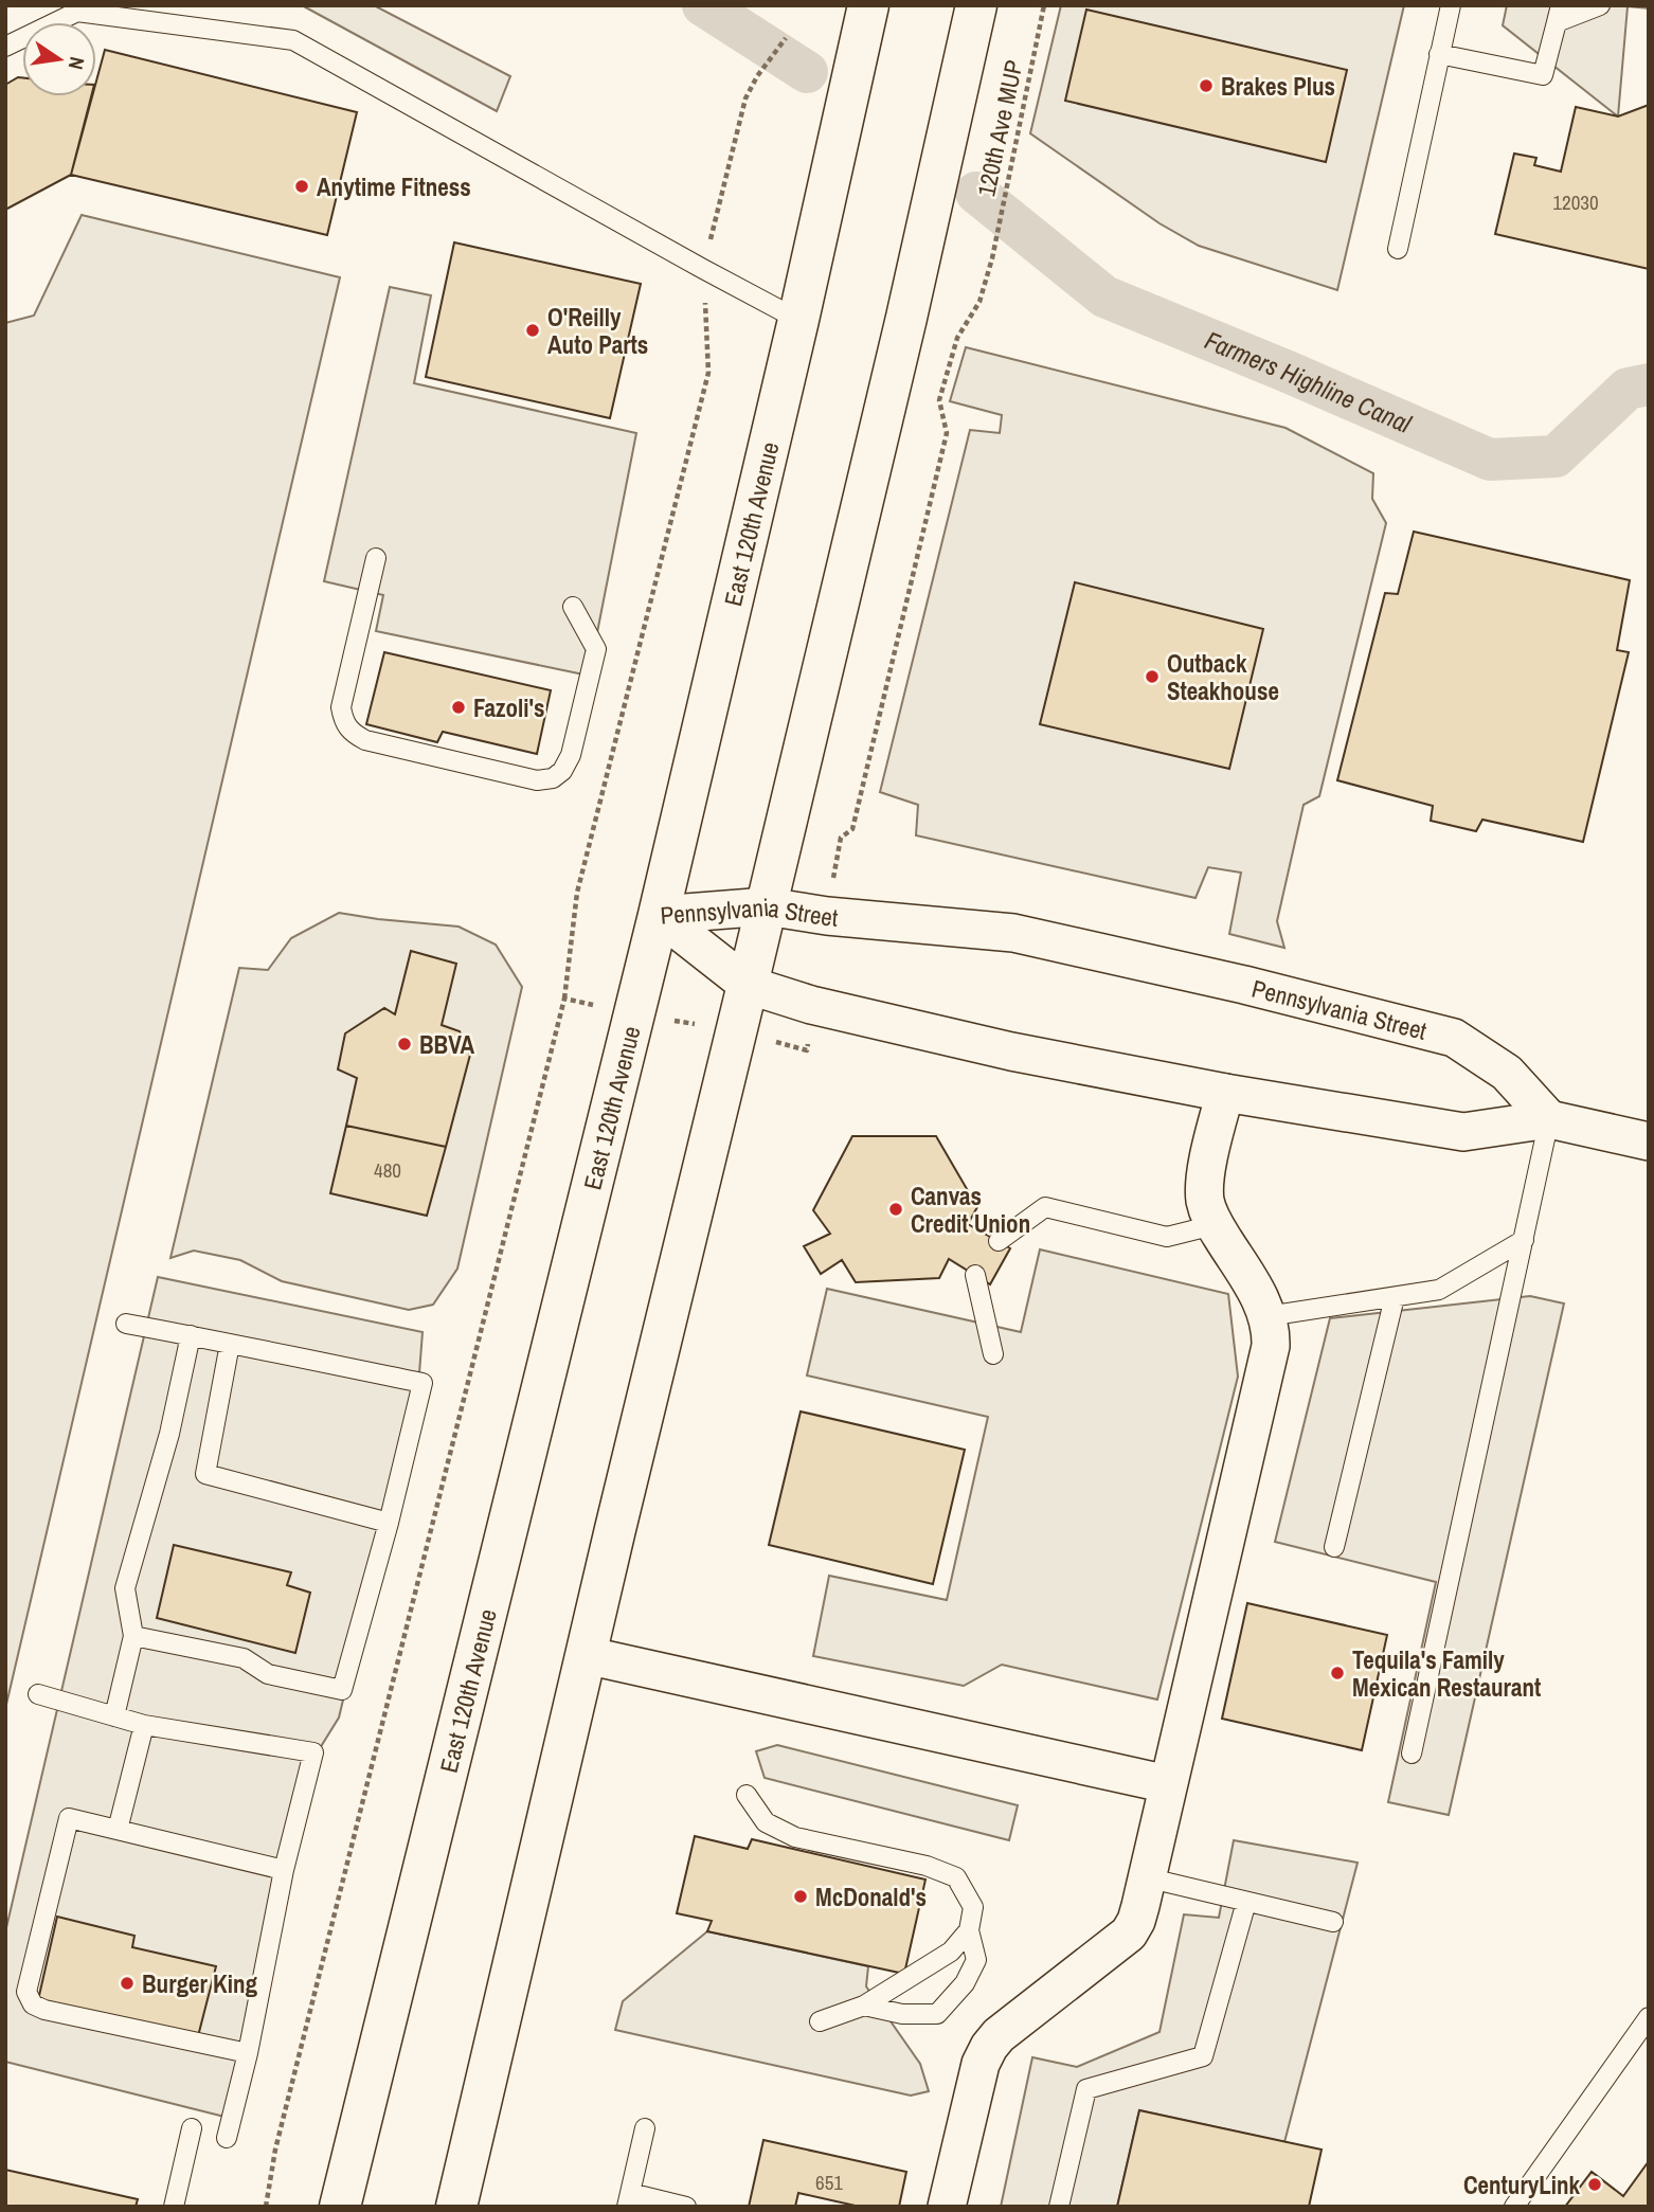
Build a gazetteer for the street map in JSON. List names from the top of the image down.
{
  "streets": {
    "main road": ["East 120th Avenue"],
    "street": ["Pennsylvania Street"],
    "path": ["120th Ave MUP"]
  },
  "crossings": [
    ["East 120th Avenue", "Pennsylvania Street"]
  ],
  "water": ["Farmers Highline Canal"],
  "places": [
    "Brakes Plus",
    "Anytime Fitness",
    "O'Reilly Auto Parts",
    "Outback Steakhouse",
    "Fazoli's",
    "BBVA",
    "Canvas Credit Union",
    "Tequila's Family Mexican Restaurant",
    "McDonald's",
    "Burger King",
    "CenturyLink"
  ],
  "house_numbers": ["12030", "480", "651"],
  "north": "right"
}
